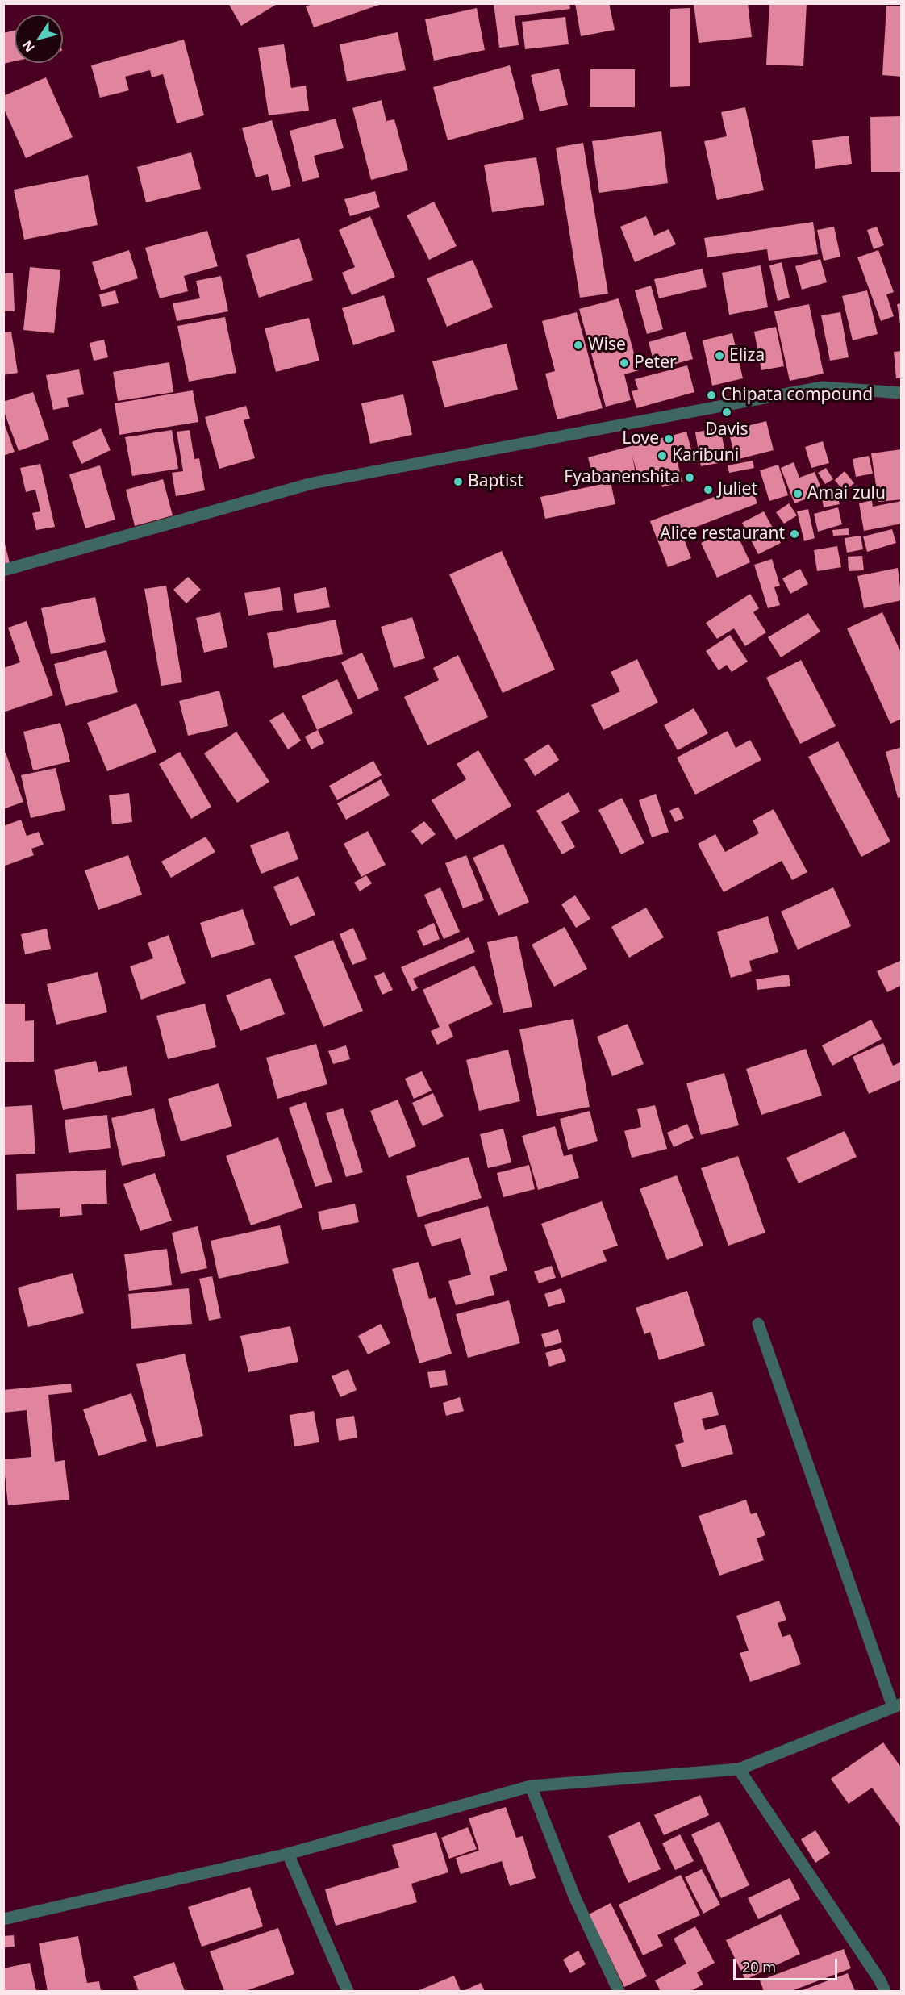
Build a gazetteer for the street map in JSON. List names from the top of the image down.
{
  "places": [
    "Wise",
    "Eliza",
    "Peter",
    "Chipata compound",
    "Davis",
    "Love",
    "Karibuni",
    "Fyabanenshita",
    "Baptist",
    "Juliet",
    "Amai zulu",
    "Alice restaurant"
  ],
  "scale_bar": "20 m",
  "north": "bottom left"
}
